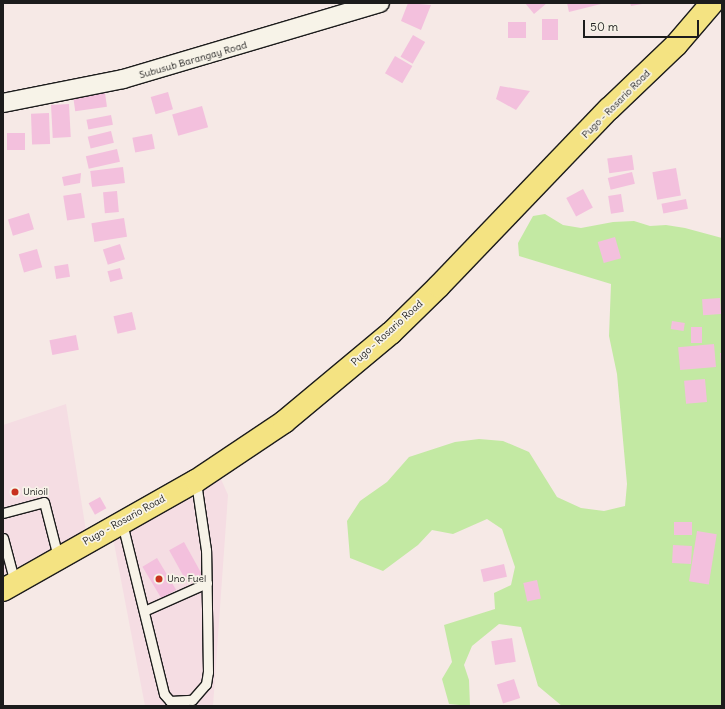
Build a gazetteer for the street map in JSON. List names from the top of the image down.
{
  "streets": {
    "main road": ["Pugo - Rosario Road"],
    "street": ["Subusub Barangay Road"]
  },
  "places": ["Unioil", "Uno Fuel"],
  "scale_bar": "50 m"
}
